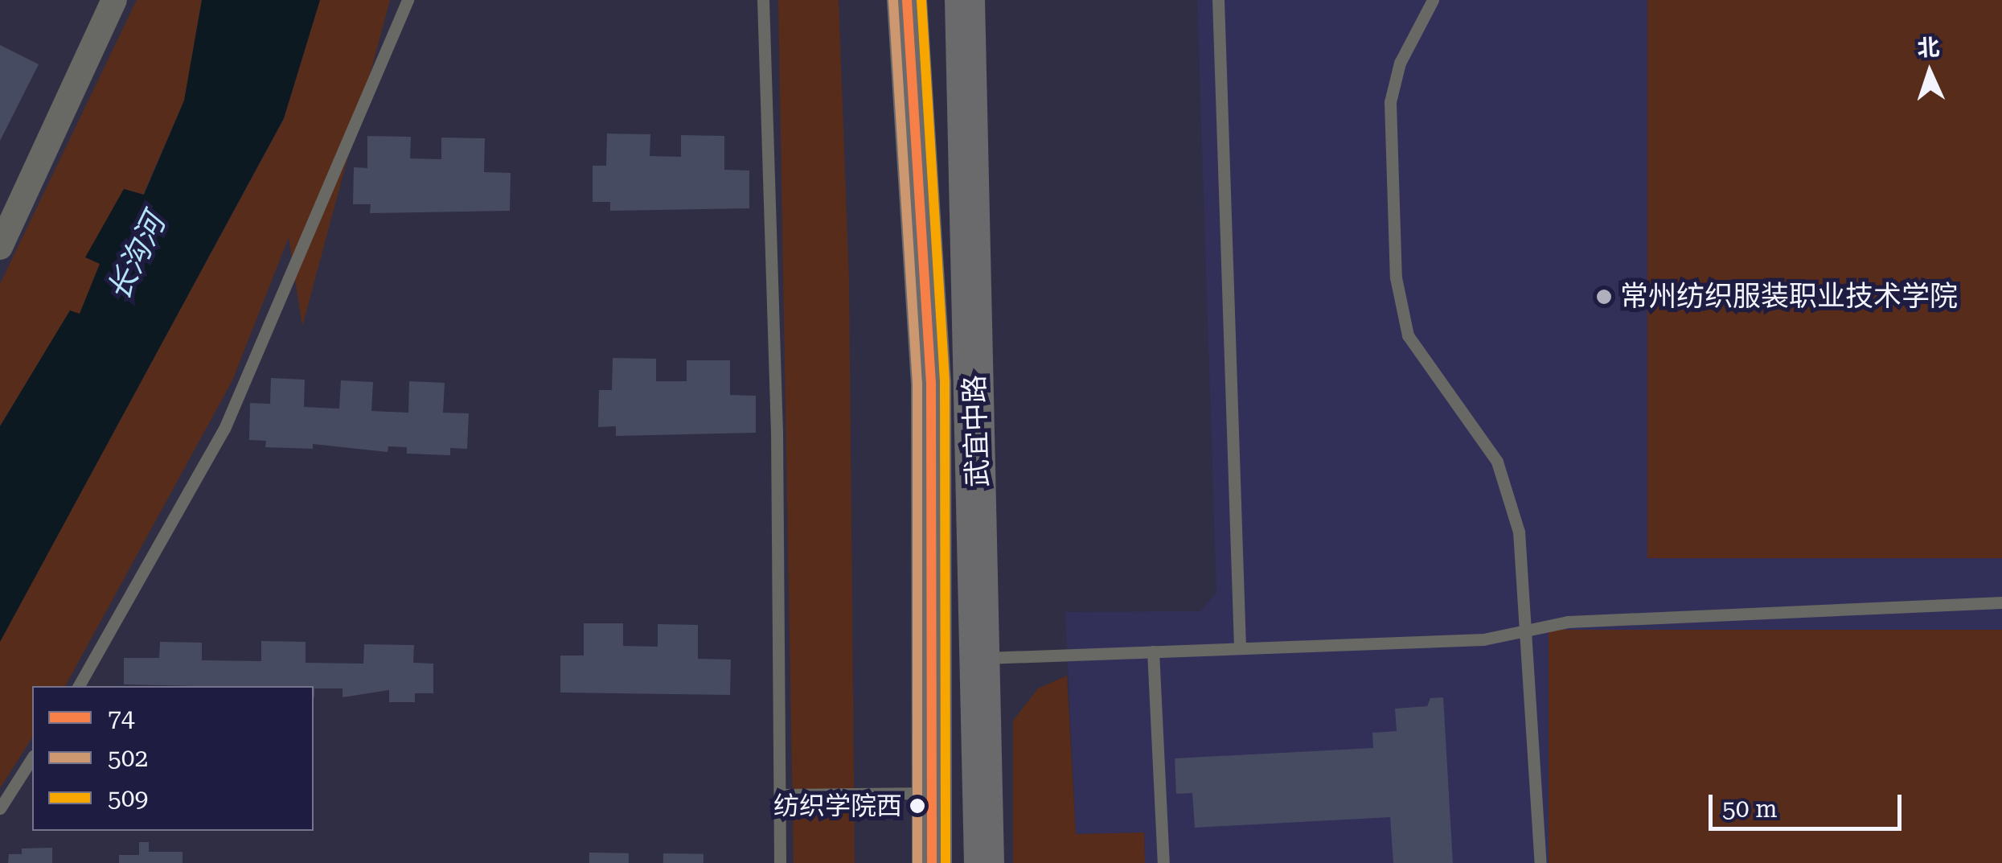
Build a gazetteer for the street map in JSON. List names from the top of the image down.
{
  "streets": {
    "main road": ["武宜中路"]
  },
  "water": ["长沟河"],
  "places": ["常州纺织服装职业技术学院", "纺织学院西"],
  "lines": ["transit line 74", "transit line 509", "transit line 502"],
  "legend": ["74", "502", "509"],
  "scale_bar": "50 m",
  "north": "top"
}
